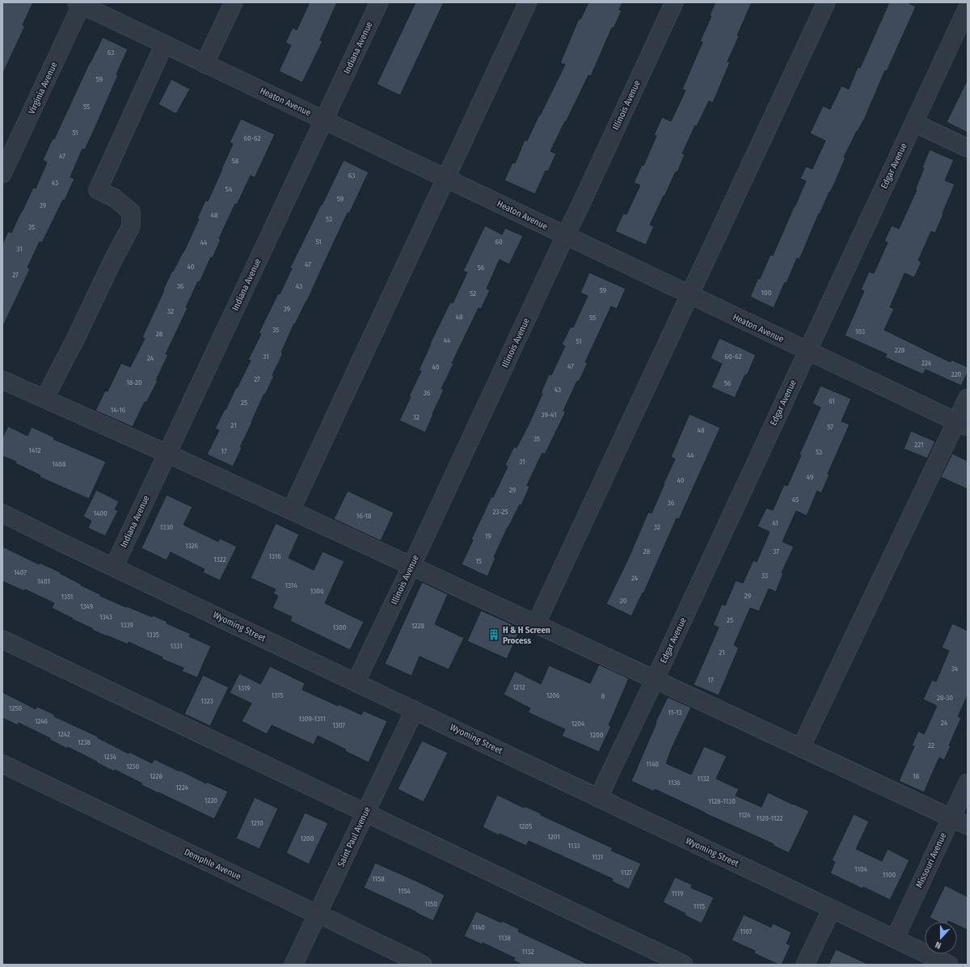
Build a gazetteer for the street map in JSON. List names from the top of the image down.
{
  "streets": {
    "street": [
      "Indiana Avenue",
      "Virginia Avenue",
      "Heaton Avenue",
      "Illinois Avenue",
      "Edgar Avenue",
      "Wyoming Street",
      "Saint Paul Avenue",
      "Missouri Avenue",
      "Demphle Avenue"
    ]
  },
  "crossings": [
    ["Indiana Avenue", "Heaton Avenue"],
    ["Indiana Avenue", "Wyoming Street"],
    ["Virginia Avenue", "Heaton Avenue"],
    ["Heaton Avenue", "Illinois Avenue"],
    ["Heaton Avenue", "Edgar Avenue"],
    ["Illinois Avenue", "Wyoming Street"],
    ["Edgar Avenue", "Wyoming Street"],
    ["Wyoming Street", "Saint Paul Avenue"],
    ["Wyoming Street", "Missouri Avenue"],
    ["Saint Paul Avenue", "Demphle Avenue"]
  ],
  "places": {
    "building": ["H & H Screen Process"]
  },
  "house_numbers": [
    "63",
    "59",
    "55",
    "51",
    "60-62",
    "47",
    "58",
    "63",
    "43",
    "54",
    "59",
    "39",
    "48",
    "53",
    "35",
    "51",
    "60",
    "44",
    "31",
    "47",
    "40",
    "56",
    "27",
    "36",
    "43",
    "59",
    "100",
    "52",
    "39",
    "32",
    "48",
    "55",
    "35",
    "103",
    "28",
    "44",
    "51",
    "228",
    "31",
    "60-62",
    "24",
    "224",
    "47",
    "40",
    "220",
    "27",
    "18-20",
    "56",
    "43",
    "36",
    "61",
    "25",
    "14-16",
    "39-41",
    "32",
    "21",
    "57",
    "48",
    "35",
    "221",
    "1412",
    "17",
    "53",
    "44",
    "31",
    "1408",
    "49",
    "40",
    "29",
    "45",
    "36",
    "23-25",
    "1400",
    "16-18",
    "41",
    "1330",
    "32",
    "19",
    "1326",
    "28",
    "37",
    "1316",
    "1322",
    "15",
    "1407",
    "33",
    "24",
    "1401",
    "1314",
    "1306",
    "29",
    "1351",
    "20",
    "1349",
    "1343",
    "25",
    "1339",
    "1228",
    "1300",
    "1335",
    "1331",
    "21",
    "34",
    "17",
    "1212",
    "1319",
    "1315",
    "1206",
    "8",
    "28-30",
    "1323",
    "1250",
    "11-13",
    "1309-1311",
    "1246",
    "24",
    "1204",
    "1307",
    "1242",
    "1200",
    "1238",
    "22",
    "1234",
    "1140",
    "1230",
    "1228",
    "18",
    "1132",
    "1136",
    "1224",
    "1220",
    "1128-1130",
    "1124",
    "1120-1122",
    "1210",
    "1205",
    "1201",
    "1200",
    "1133",
    "1131",
    "1104",
    "1127",
    "1100",
    "1158",
    "1154",
    "1119",
    "1150",
    "1115",
    "1140",
    "1107",
    "1138",
    "1132"
  ],
  "north": "bottom"
}
